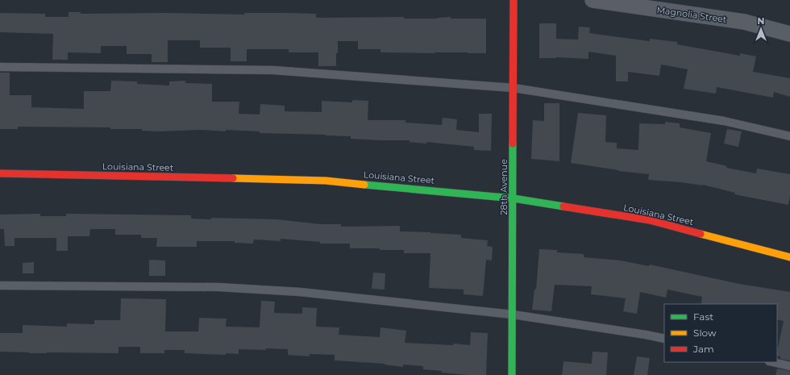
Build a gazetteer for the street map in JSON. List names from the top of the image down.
{
  "streets": {
    "street": ["Magnolia Street", "Louisiana Street", "28th Avenue"]
  },
  "crossings": [
    ["Louisiana Street", "28th Avenue"]
  ],
  "legend": ["Fast", "Slow", "Jam"],
  "north": "top"
}
